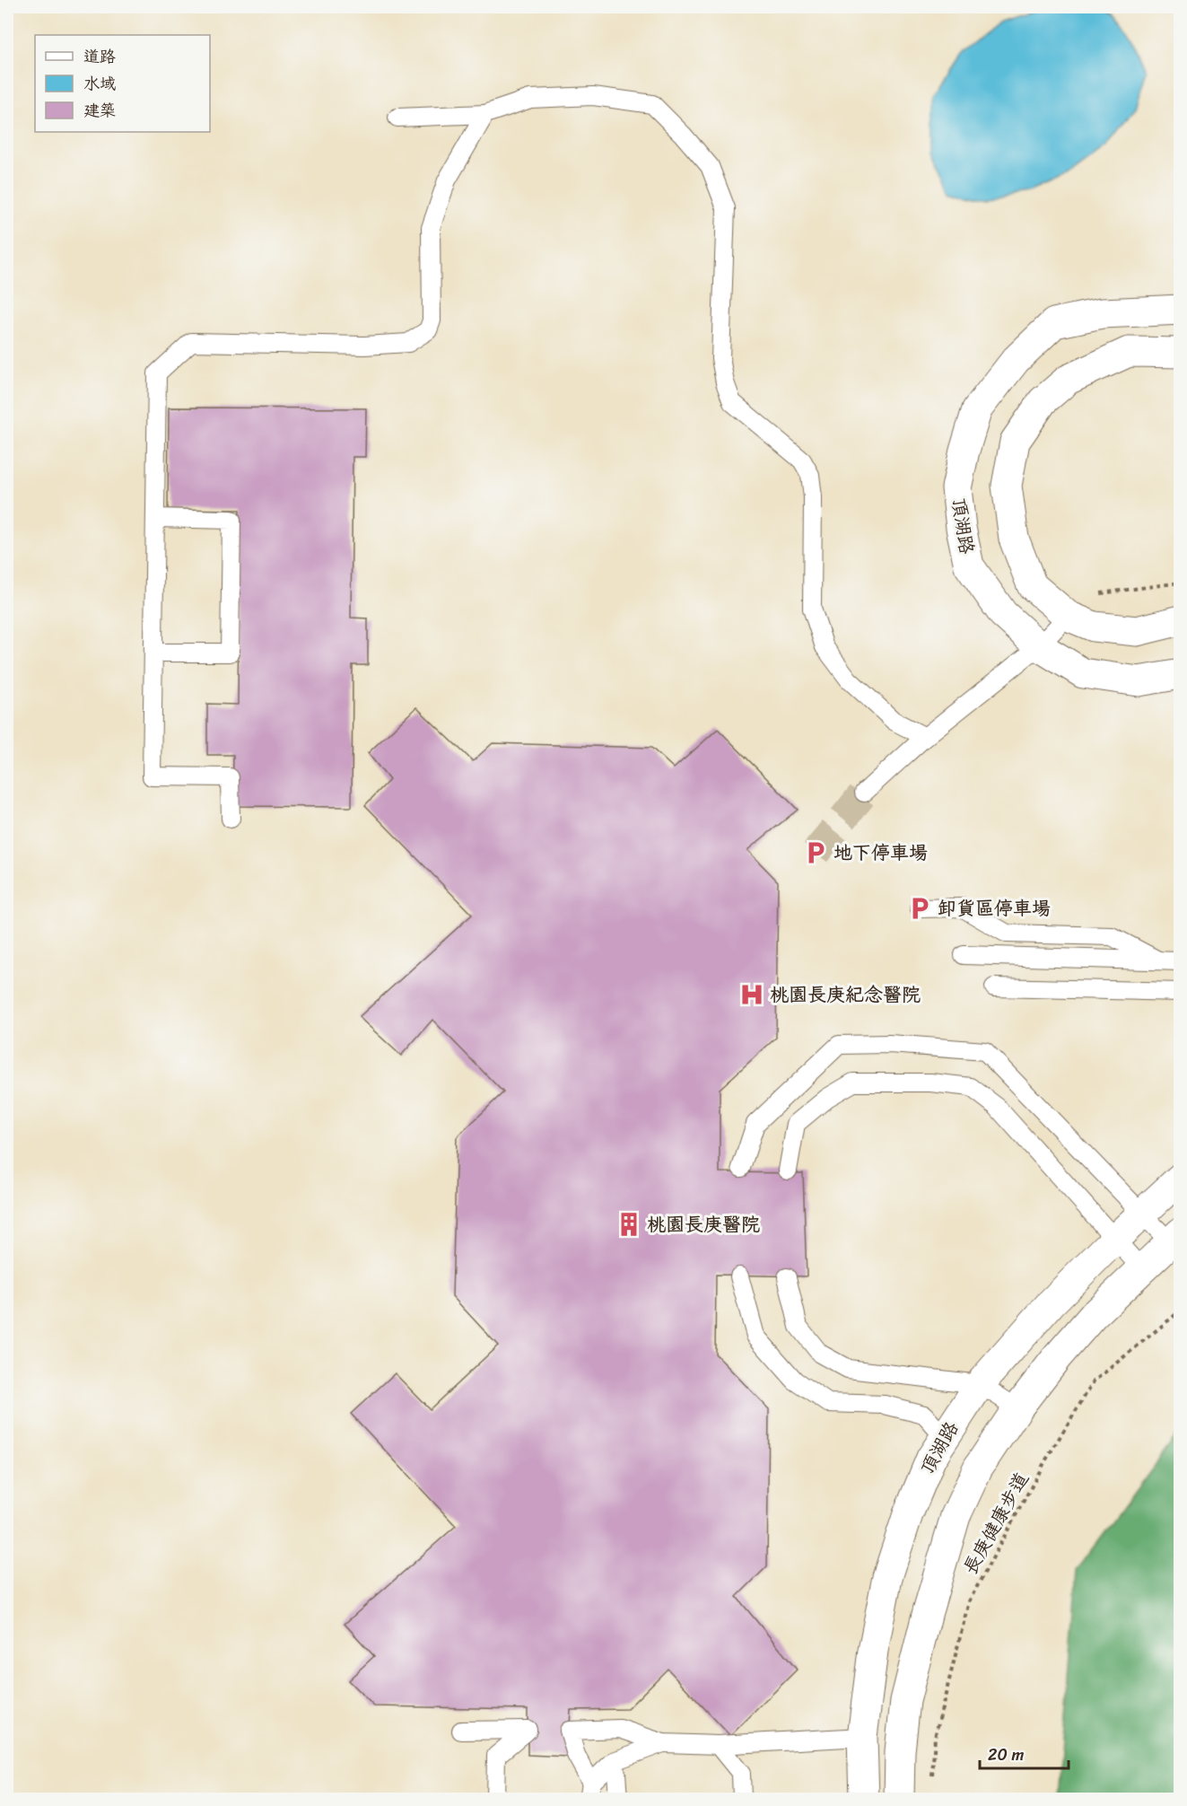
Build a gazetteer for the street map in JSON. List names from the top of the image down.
{
  "streets": {
    "street": ["頂湖路"],
    "path": ["長庚健康步道"]
  },
  "places": {
    "parking": ["地下停車場", "卸貨區停車場"],
    "hospital": ["桃園長庚紀念醫院"],
    "building": ["桃園長庚醫院"]
  },
  "legend": ["道路", "水域", "建築"],
  "scale_bar": "20 m"
}
